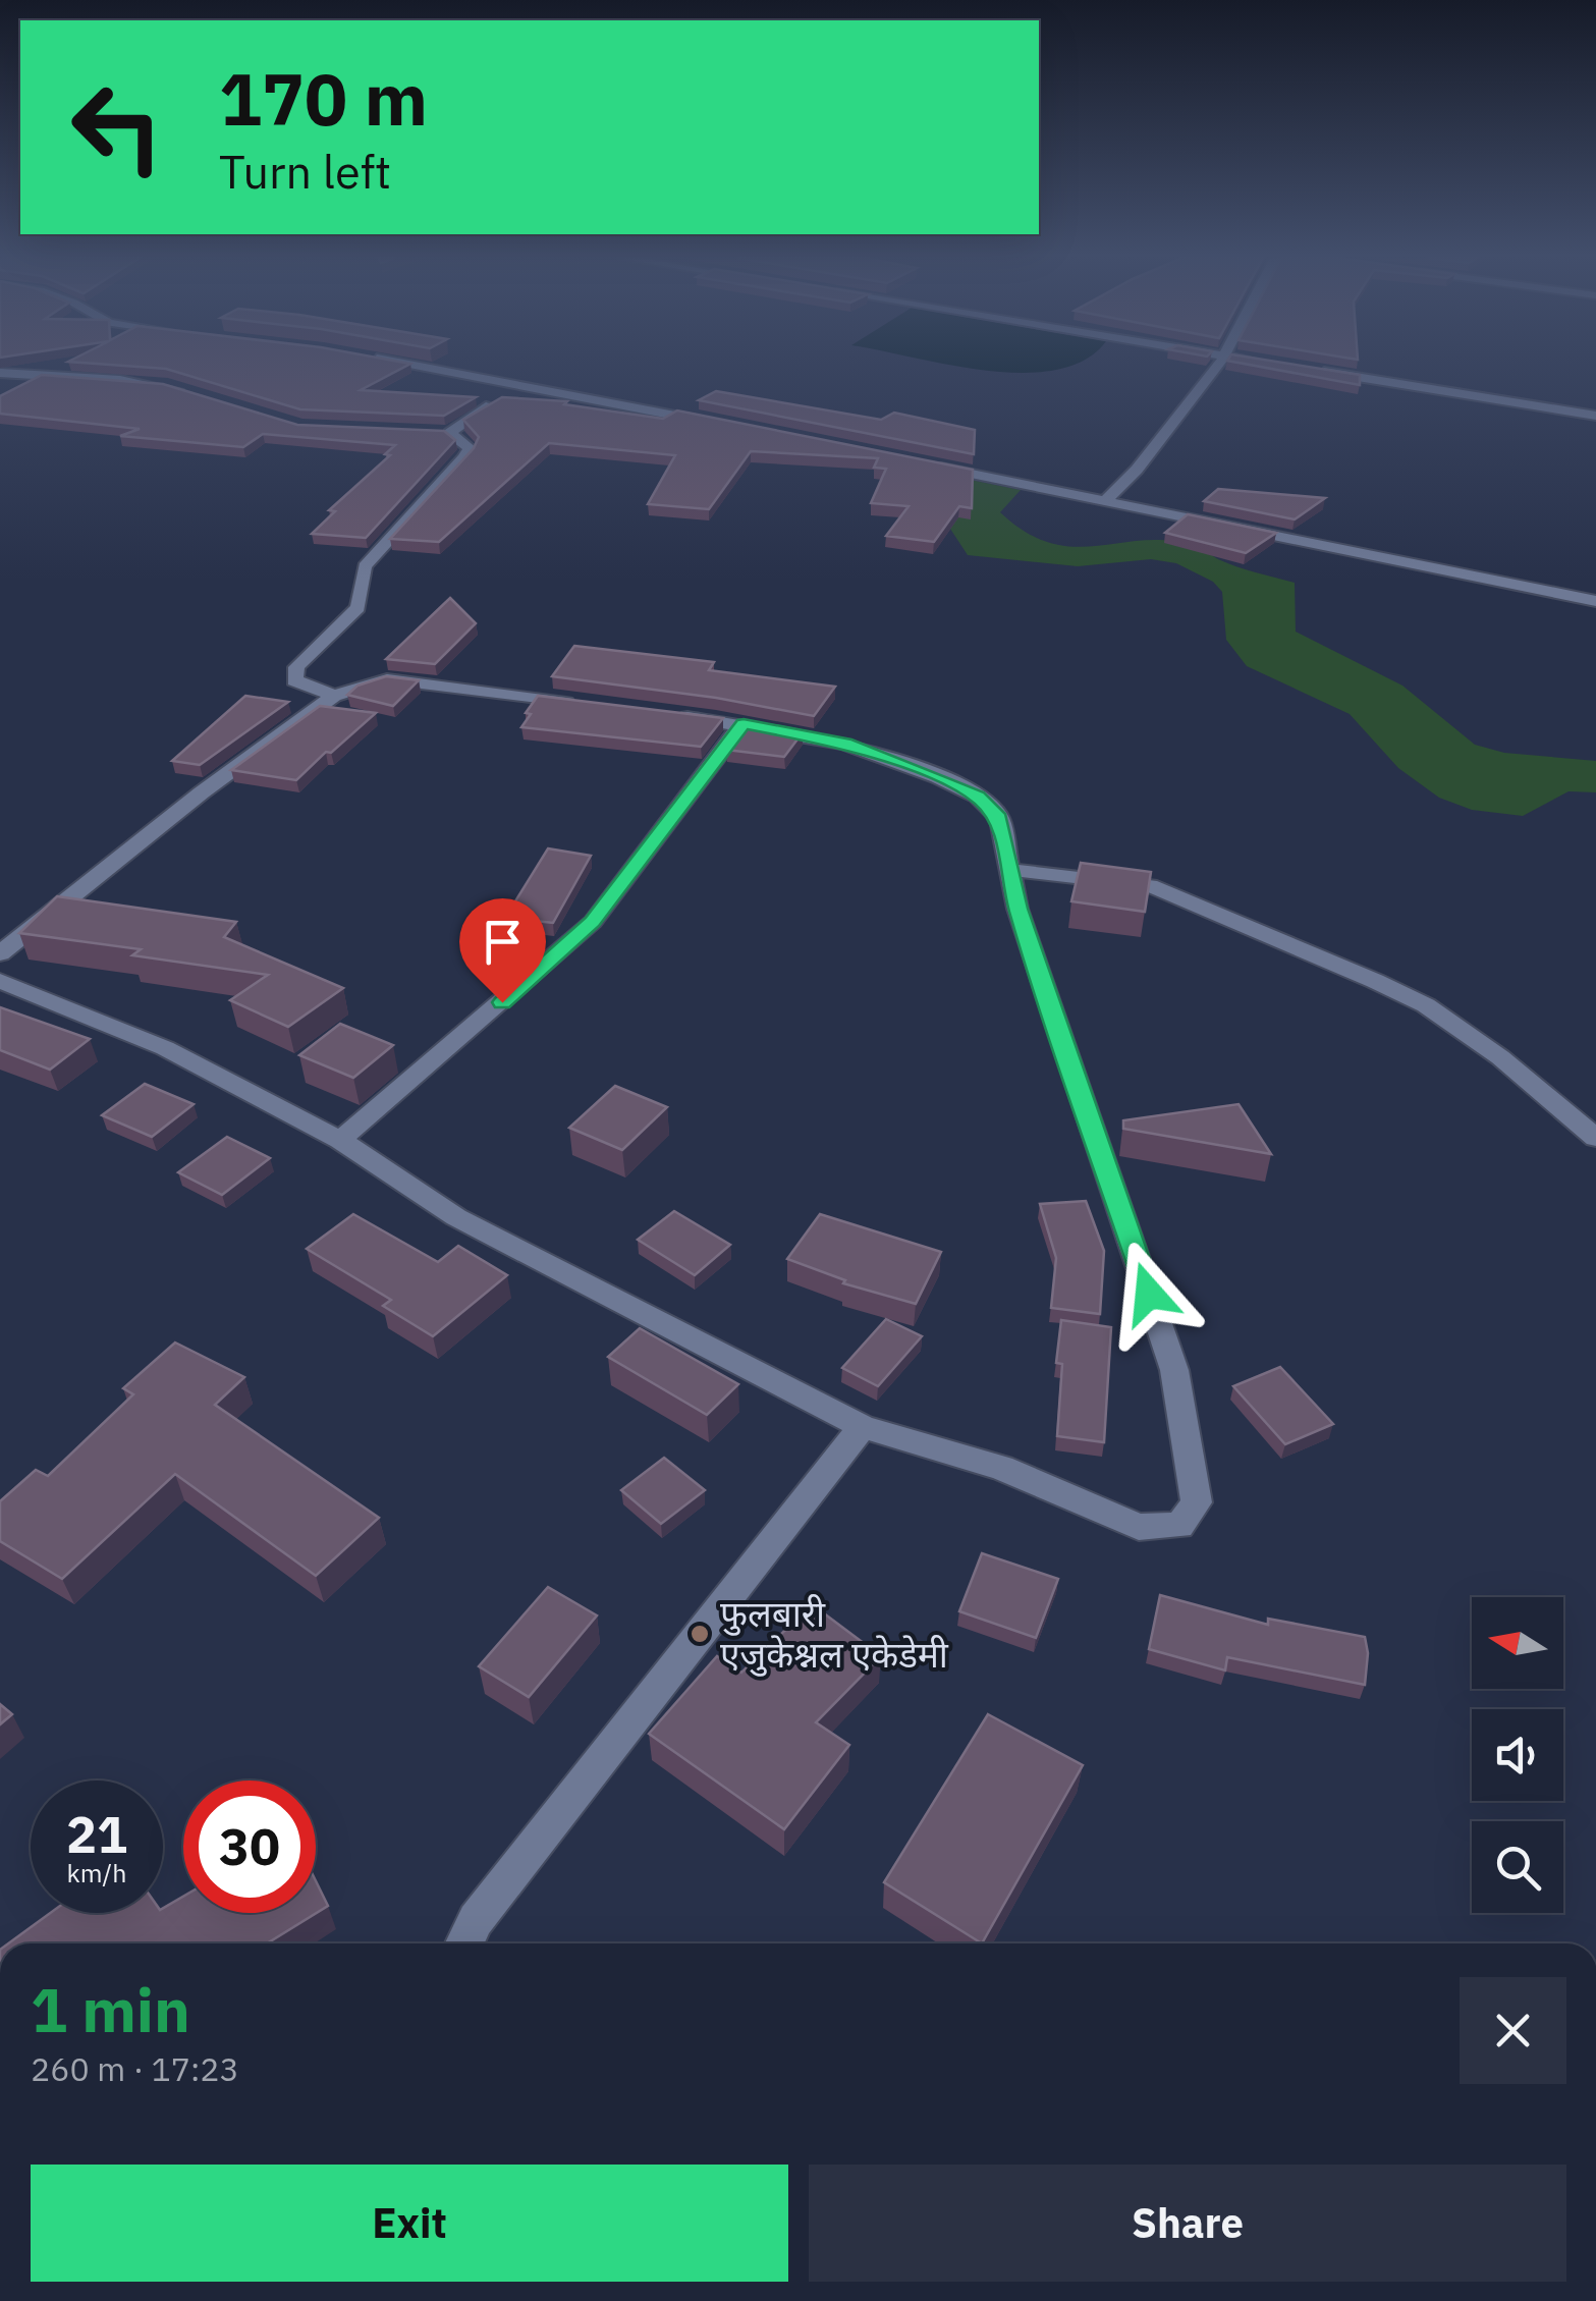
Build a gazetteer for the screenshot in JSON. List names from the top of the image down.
{
  "places": ["फुलबारी एजुकेश्नल एकेडेमी"],
  "north": "left",
  "page": {
    "turn": ["170 m", "Turn left"],
    "speed": "21 km/h",
    "limit": "30",
    "heading": ["1 min", "260 m · 17:23"],
    "buttons": ["Exit", "Share"]
  }
}
